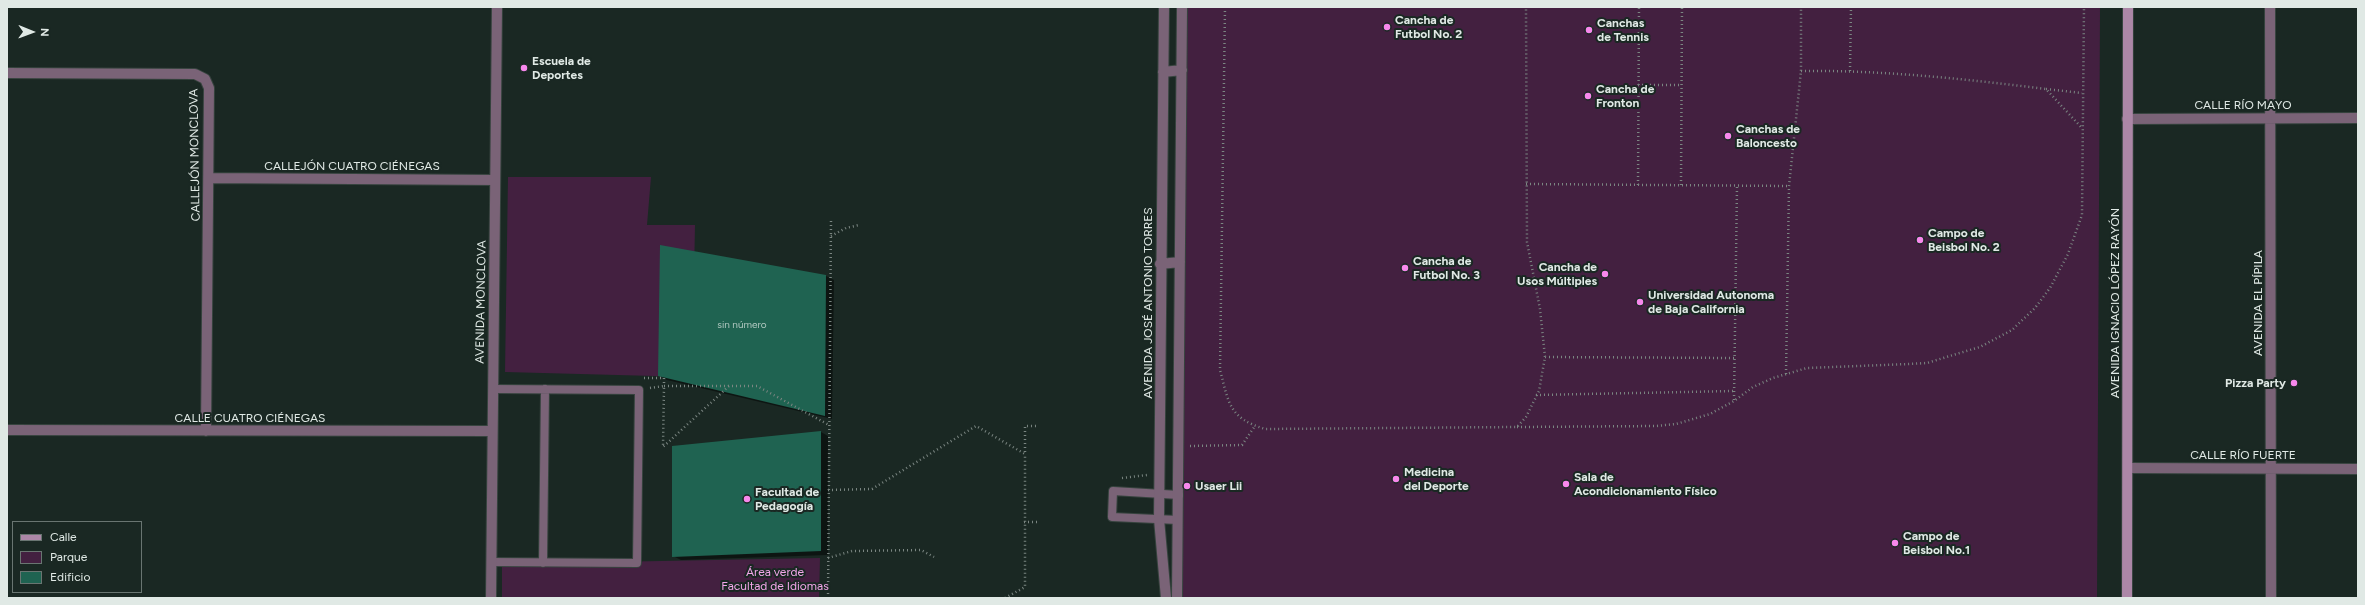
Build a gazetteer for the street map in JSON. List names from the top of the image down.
{
  "streets": {
    "street": [
      "CALLE RÍO MAYO",
      "CALLEJÓN MONCLOVA",
      "CALLEJÓN CUATRO CIÉNEGAS",
      "AVENIDA MONCLOVA",
      "AVENIDA JOSÉ ANTONIO TORRES",
      "AVENIDA IGNACIO LÓPEZ RAYÓN",
      "AVENIDA EL PÍPILA",
      "CALLE CUATRO CIÉNEGAS",
      "CALLE RÍO FUERTE"
    ]
  },
  "crossings": [
    ["CALLE RÍO MAYO", "AVENIDA IGNACIO LÓPEZ RAYÓN"],
    ["CALLE RÍO MAYO", "AVENIDA EL PÍPILA"],
    ["CALLEJÓN MONCLOVA", "CALLEJÓN CUATRO CIÉNEGAS"],
    ["CALLEJÓN MONCLOVA", "CALLE CUATRO CIÉNEGAS"],
    ["CALLEJÓN CUATRO CIÉNEGAS", "AVENIDA MONCLOVA"],
    ["AVENIDA MONCLOVA", "CALLE CUATRO CIÉNEGAS"],
    ["AVENIDA IGNACIO LÓPEZ RAYÓN", "CALLE RÍO FUERTE"],
    ["AVENIDA EL PÍPILA", "CALLE RÍO FUERTE"]
  ],
  "parks": ["Área verde Facultad de Idiomas"],
  "places": [
    "Cancha de Futbol No. 2",
    "Canchas de Tennis",
    "Escuela de Deportes",
    "Cancha de Fronton",
    "Canchas de Baloncesto",
    "Campo de Beisbol No. 2",
    "Cancha de Futbol No. 3",
    "Cancha de Usos Múltiples",
    "Universidad Autonoma de Baja California",
    "Pizza Party",
    "Medicina del Deporte",
    "Sala de Acondicionamiento Físico",
    "Usaer Lii",
    "Facultad de Pedagogía",
    "Campo de Beisbol No.1"
  ],
  "house_numbers": ["sin número"],
  "legend": ["Calle", "Parque", "Edificio"],
  "north": "right"
}
